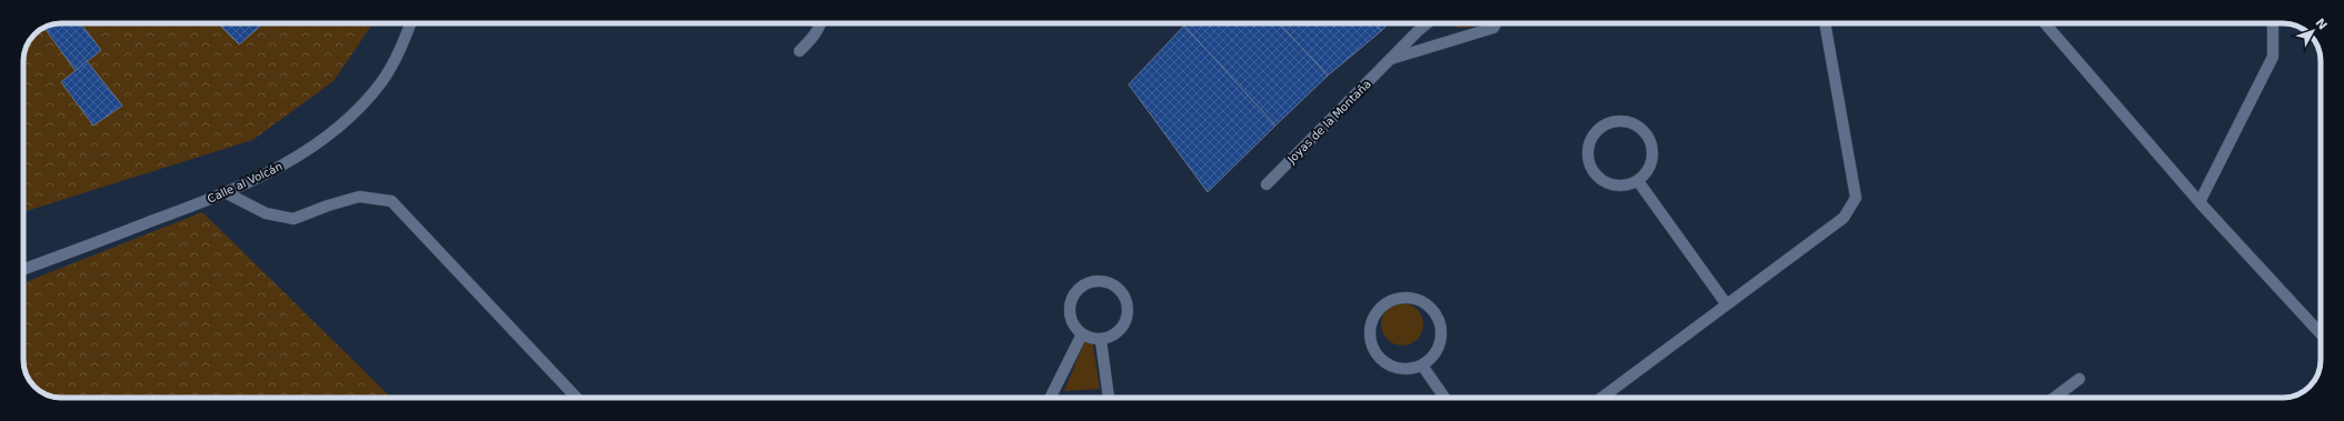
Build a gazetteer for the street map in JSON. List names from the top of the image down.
{
  "streets": {
    "street": ["Joyas de la Montaña", "Calle al Volcán"]
  },
  "north": "top right"
}
